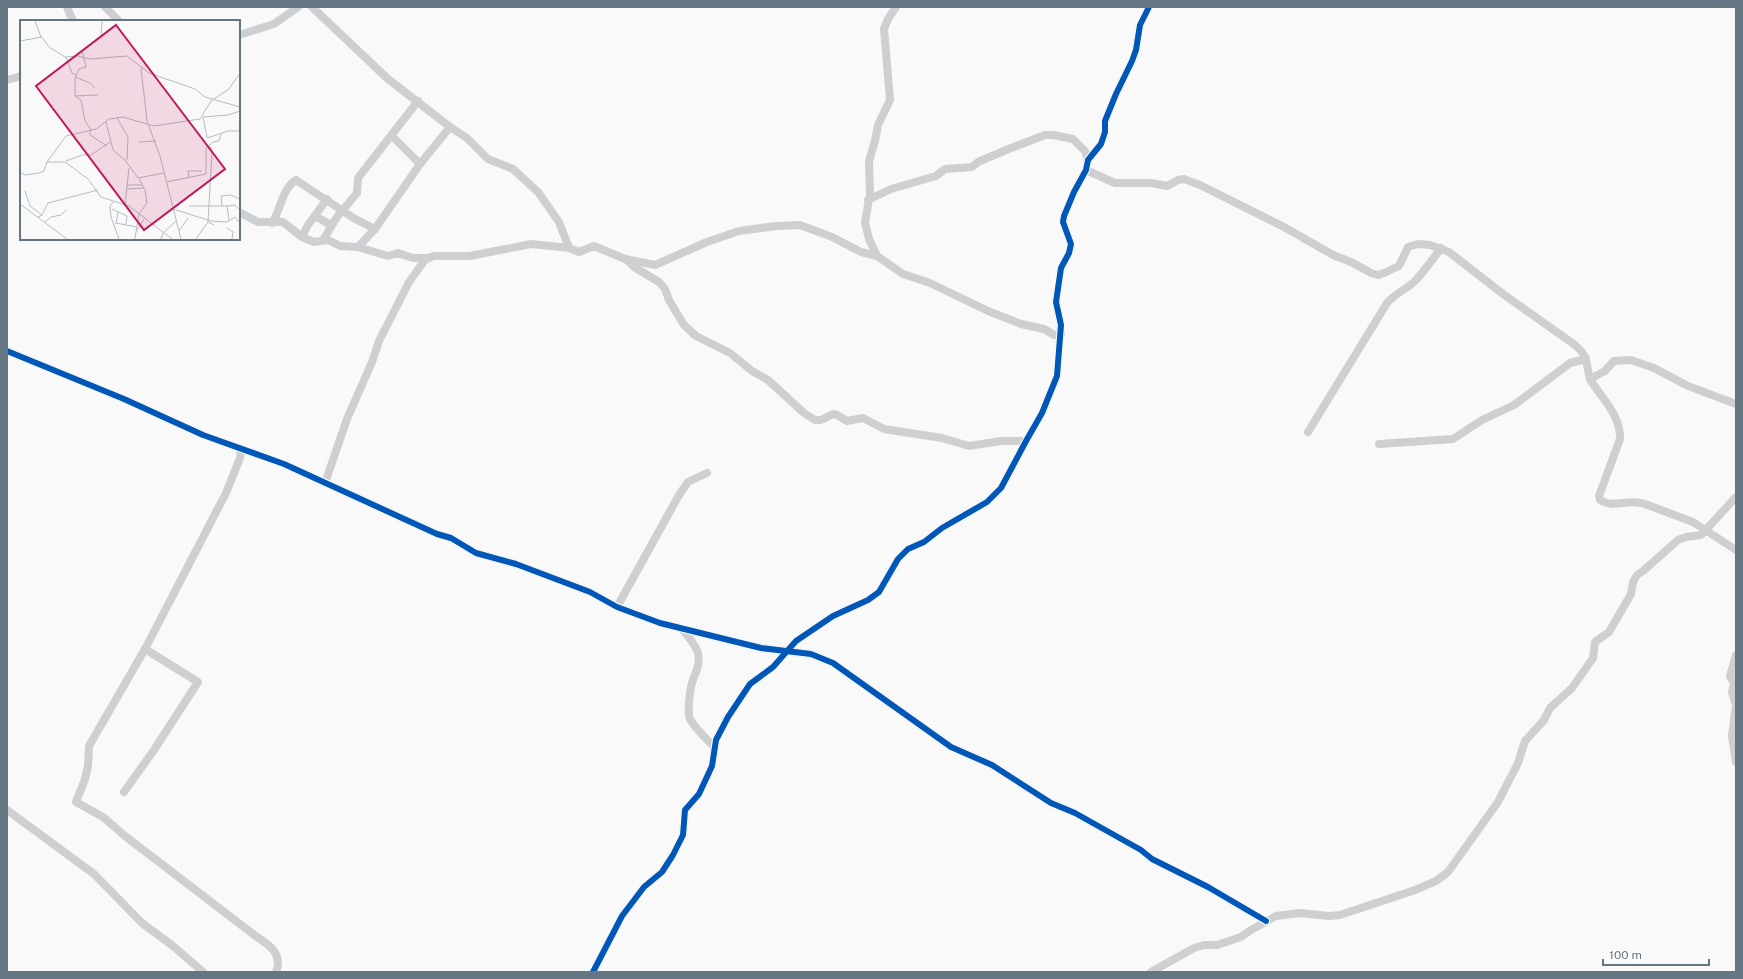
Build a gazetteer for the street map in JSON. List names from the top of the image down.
{
  "scale_bar": "100 m"
}
